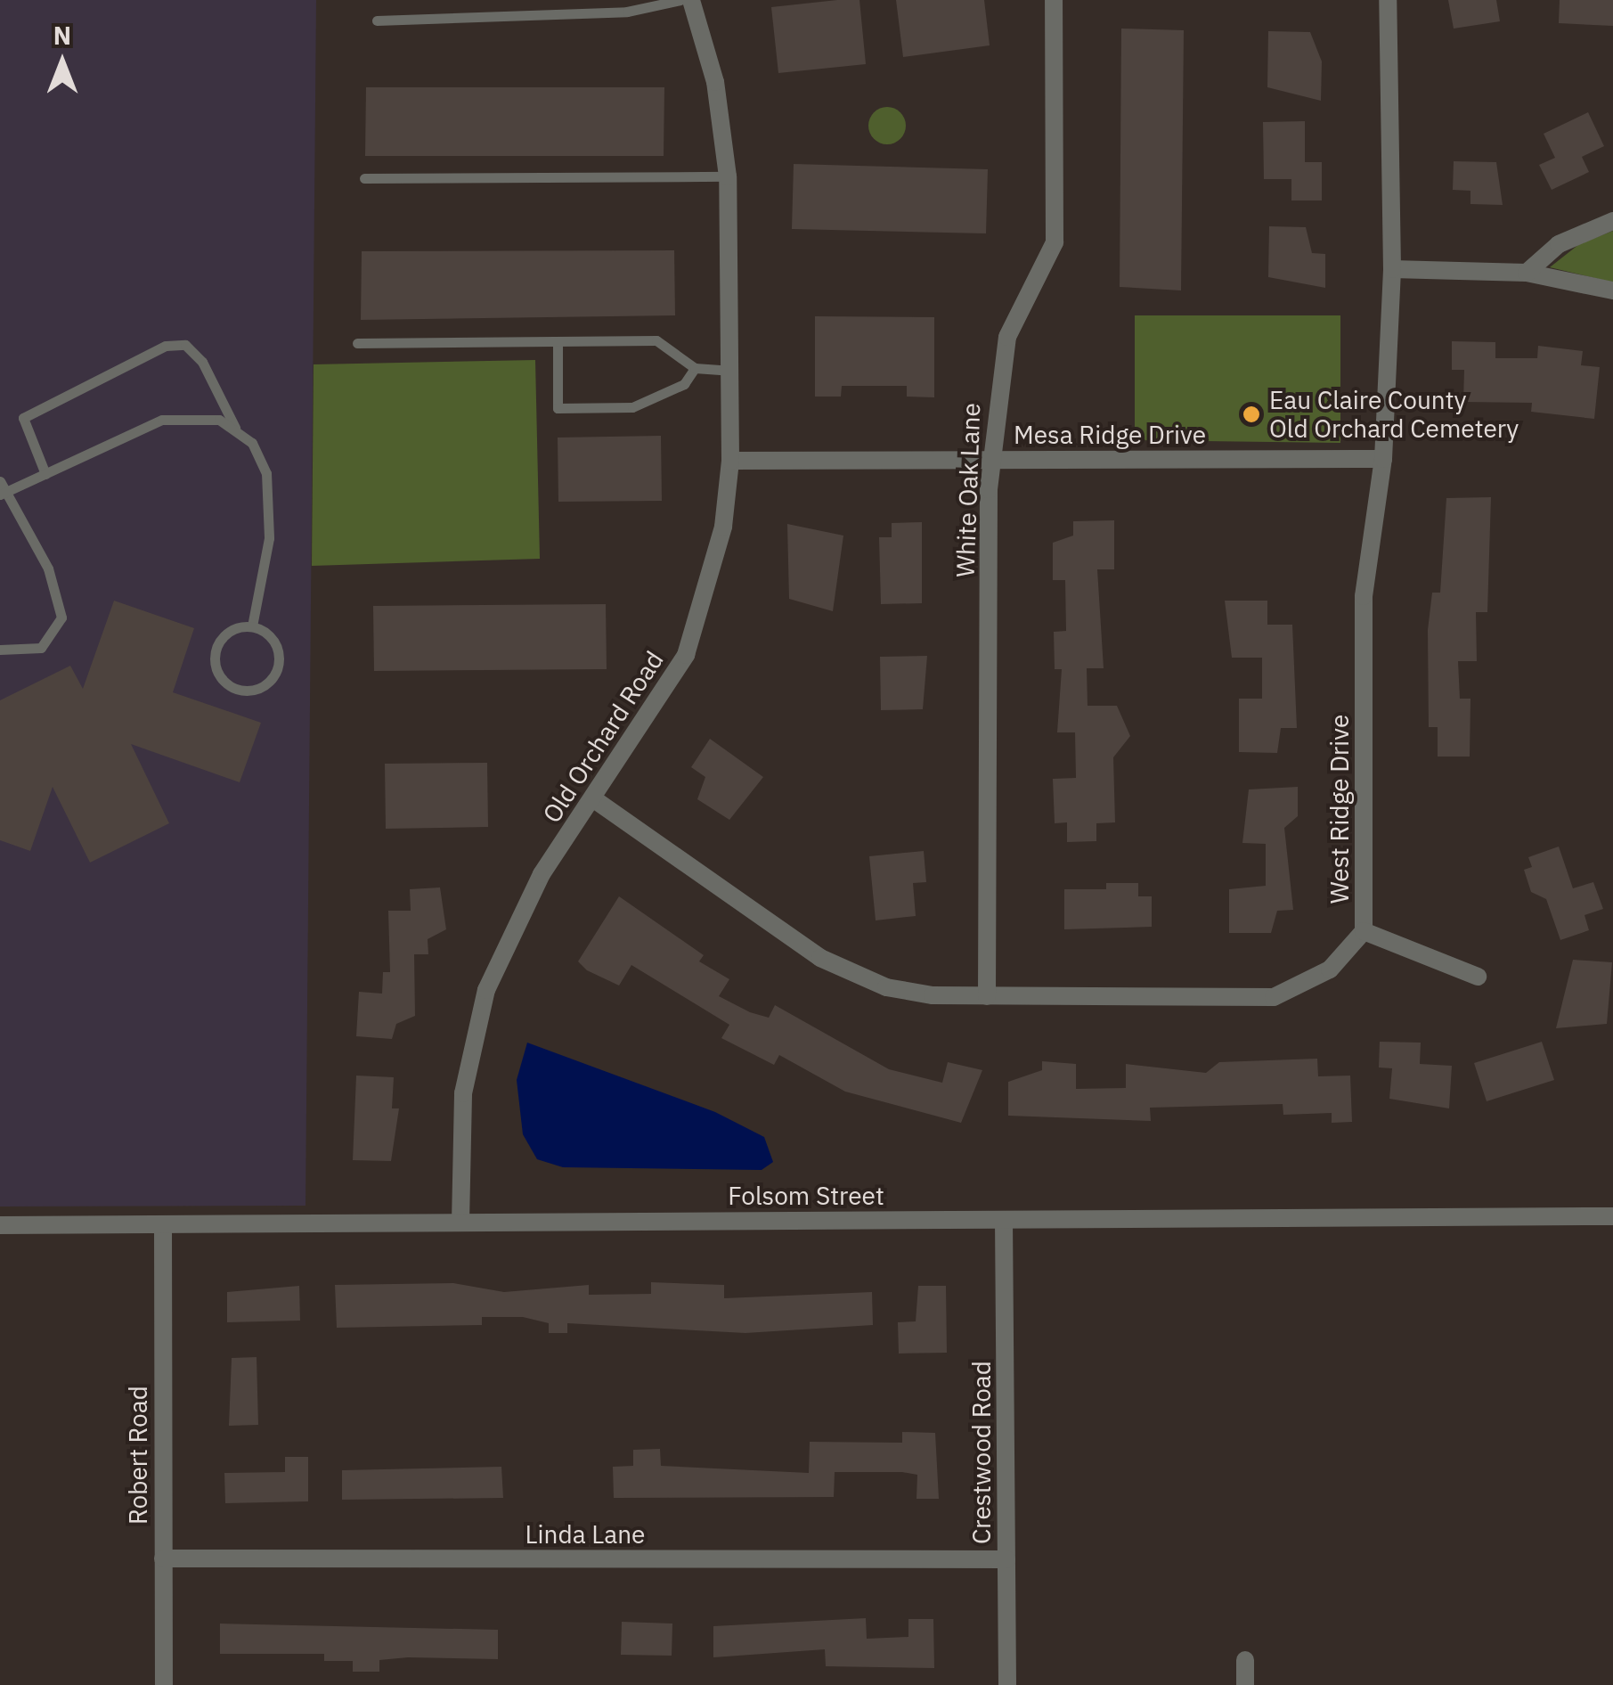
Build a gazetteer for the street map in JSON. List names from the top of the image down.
{
  "streets": {
    "street": [
      "Mesa Ridge Drive",
      "White Oak Lane",
      "Old Orchard Road",
      "West Ridge Drive",
      "Folsom Street",
      "Crestwood Road",
      "Robert Road",
      "Linda Lane"
    ]
  },
  "crossings": [
    ["Mesa Ridge Drive", "White Oak Lane"],
    ["Mesa Ridge Drive", "Old Orchard Road"],
    ["Mesa Ridge Drive", "West Ridge Drive"],
    ["White Oak Lane", "West Ridge Drive"],
    ["Old Orchard Road", "West Ridge Drive"],
    ["Old Orchard Road", "Folsom Street"],
    ["Folsom Street", "Crestwood Road"],
    ["Folsom Street", "Robert Road"],
    ["Crestwood Road", "Linda Lane"],
    ["Robert Road", "Linda Lane"]
  ],
  "places": ["Eau Claire County Old Orchard Cemetery"],
  "north": "top"
}
